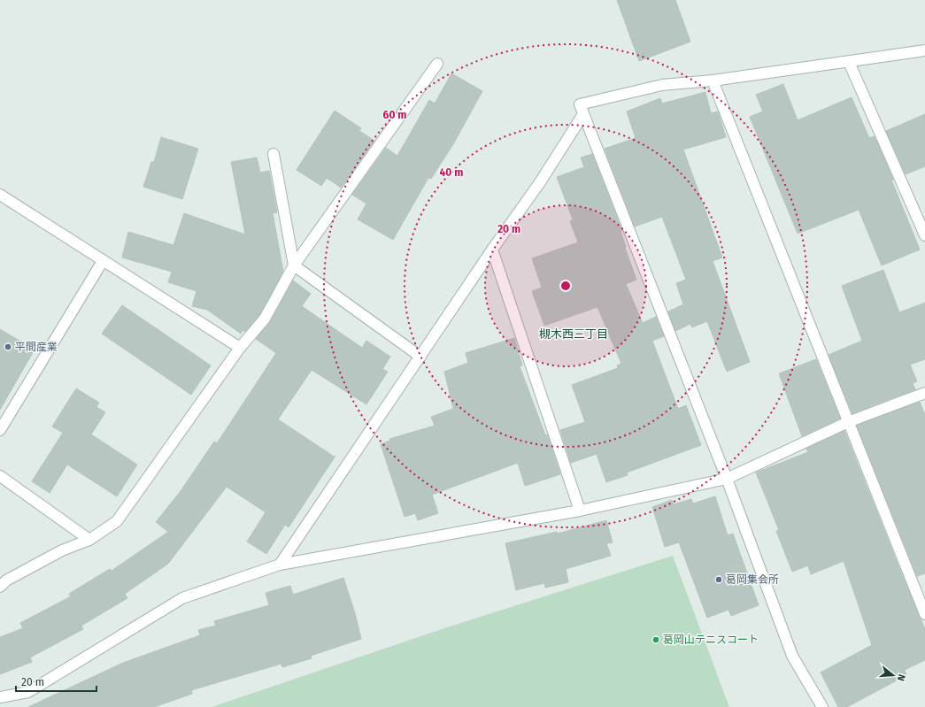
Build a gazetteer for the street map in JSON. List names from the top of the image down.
{
  "districts": ["槻木西三丁目"],
  "places": ["平間産業", "葛岡集会所", "葛岡山テニスコート"],
  "scale_bar": "20 m",
  "north": "right",
  "rings": ["60 m", "40 m", "20 m"]
}
